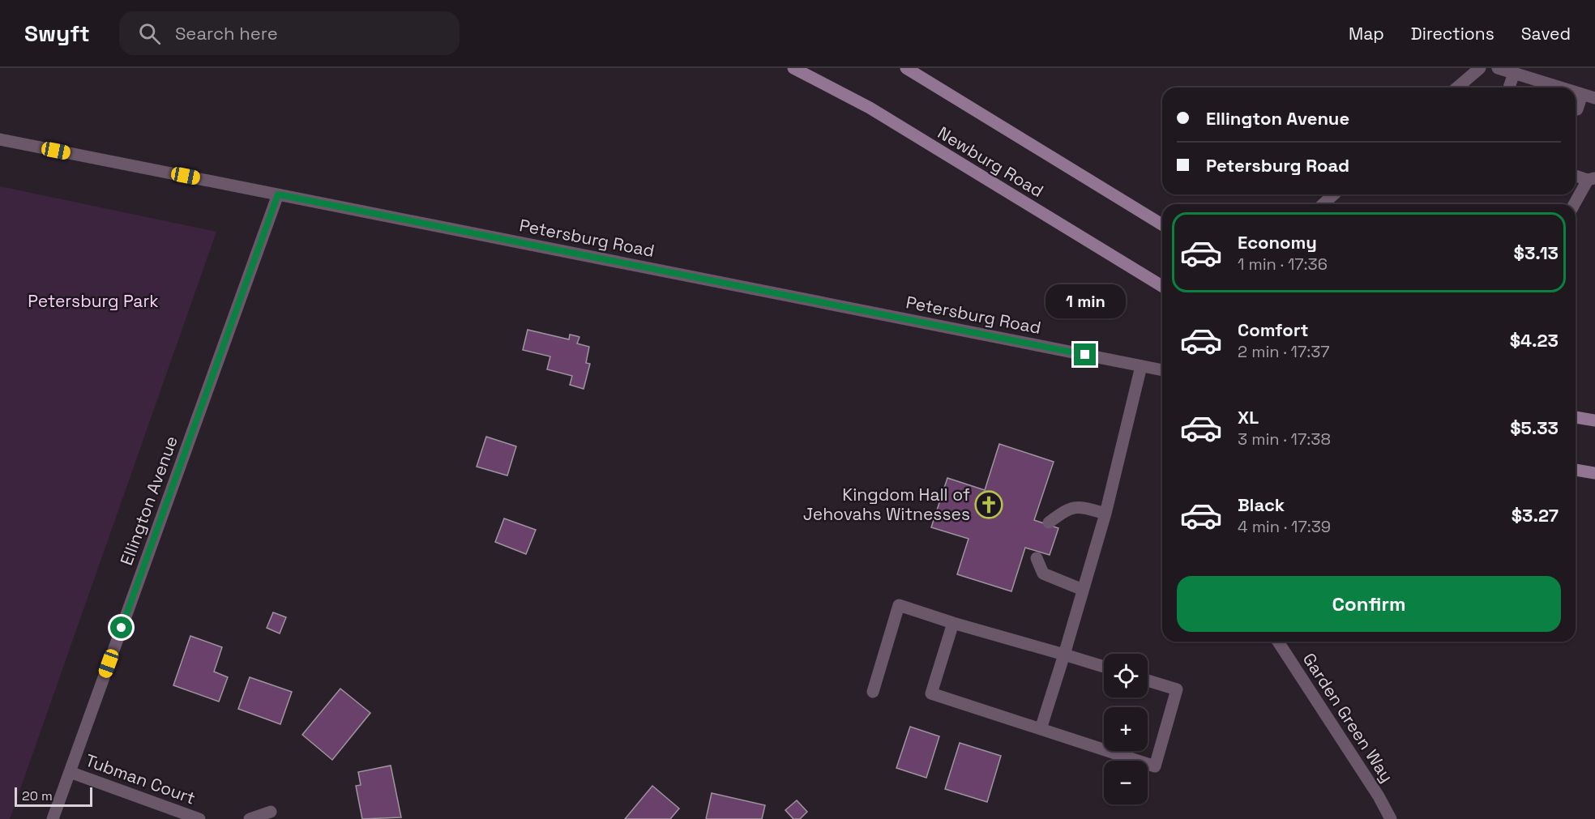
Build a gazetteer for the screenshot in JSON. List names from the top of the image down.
{
  "streets": {
    "main road": ["Newburg Road"],
    "street": [
      "Petersburg Road",
      "Ellington Avenue",
      "Garden Green Way",
      "Tubman Court"
    ]
  },
  "crossings": [
    ["Petersburg Road", "Ellington Avenue"],
    ["Ellington Avenue", "Tubman Court"]
  ],
  "parks": ["Petersburg Park"],
  "places": {
    "church": ["Kingdom Hall of Jehovahs Witnesses"]
  },
  "scale_bar": "20 m",
  "page": {
    "header": "Swyft",
    "search": "Search here",
    "nav": ["Map", "Directions", "Saved"],
    "banner": ["Ellington Avenue", "Petersburg Road"],
    "list": [
      {
        "name": "Economy",
        "note": "1 min · 17:36",
        "value": "$3.13"
      },
      {
        "name": "Comfort",
        "note": "2 min · 17:37",
        "value": "$4.23"
      },
      {
        "name": "XL",
        "note": "3 min · 17:38",
        "value": "$5.33"
      },
      {
        "name": "Black",
        "note": "4 min · 17:39",
        "value": "$3.27"
      }
    ],
    "bubble": "1 min",
    "buttons": "Confirm",
    "map_buttons": ["+", "−"],
    "scale": "20 m"
  }
}
